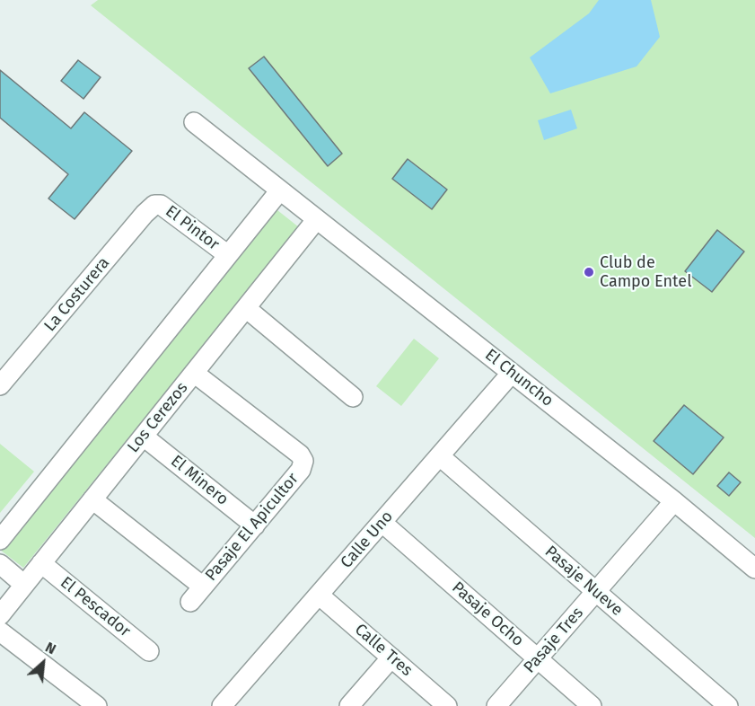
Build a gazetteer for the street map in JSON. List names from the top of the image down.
{
  "streets": {
    "street": [
      "El Pintor",
      "La Costurera",
      "El Chuncho",
      "Los Cerezos",
      "El Minero",
      "Pasaje El Apicultor",
      "Calle Uno",
      "Pasaje Nueve",
      "El Pescador",
      "Pasaje Ocho",
      "Pasaje Tres",
      "Calle Tres"
    ]
  },
  "crossings": [
    ["El Pintor", "La Costurera"],
    ["El Chuncho", "Los Cerezos"],
    ["El Chuncho", "Calle Uno"],
    ["El Chuncho", "Pasaje Tres"],
    ["Los Cerezos", "El Minero"],
    ["Los Cerezos", "Pasaje El Apicultor"],
    ["Los Cerezos", "El Pescador"],
    ["El Minero", "Pasaje El Apicultor"],
    ["Calle Uno", "Pasaje Nueve"],
    ["Calle Uno", "Pasaje Ocho"],
    ["Calle Uno", "Calle Tres"],
    ["Pasaje Nueve", "Pasaje Tres"],
    ["Pasaje Ocho", "Pasaje Tres"]
  ],
  "places": ["Club de Campo Entel"],
  "north": "top right"
}
